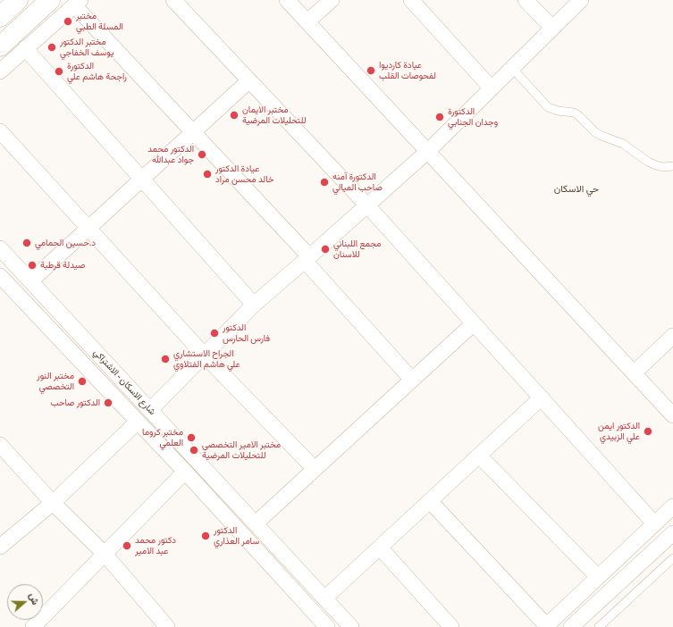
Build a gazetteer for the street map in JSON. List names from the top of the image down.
{
  "streets": {
    "street": ["شارع الاسكان - الاشتراكي"]
  },
  "districts": ["حي الاسكان"],
  "places": [
    "مختبر المسلة الطبي",
    "مختبر الدكتور يوسف الخفاجي",
    "عيادة كارديوا لفحوصات القلب",
    "الدكتورة راجحة هاشم علي",
    "مختبر الايمان للتحليلات المرضية",
    "الدكتورة وجدان الجنابي",
    "الدكتور محمد جواد عبدالله",
    "عيادة الدكتور خالد محسن مراد",
    "الدكتورة آمنه صاحب الميالي",
    "د.حسين الحمامي",
    "مجمع اللبناني للاسنان",
    "صيدلة قرطبة",
    "الدكتور فارس الحارس",
    "الجراح الاستشاري علي هاشم الفتلاوي",
    "مختبر النور التخصصي",
    "الدكتور صاحب",
    "الدكتور ايمن علي الزبيدي",
    "مختبر كروما العلمي",
    "مختبر الامير التخصصي للتحليلات المرضية",
    "الدكتور سامر العذاري",
    "دكتور محمد عبد الامير"
  ],
  "north": "right"
}
